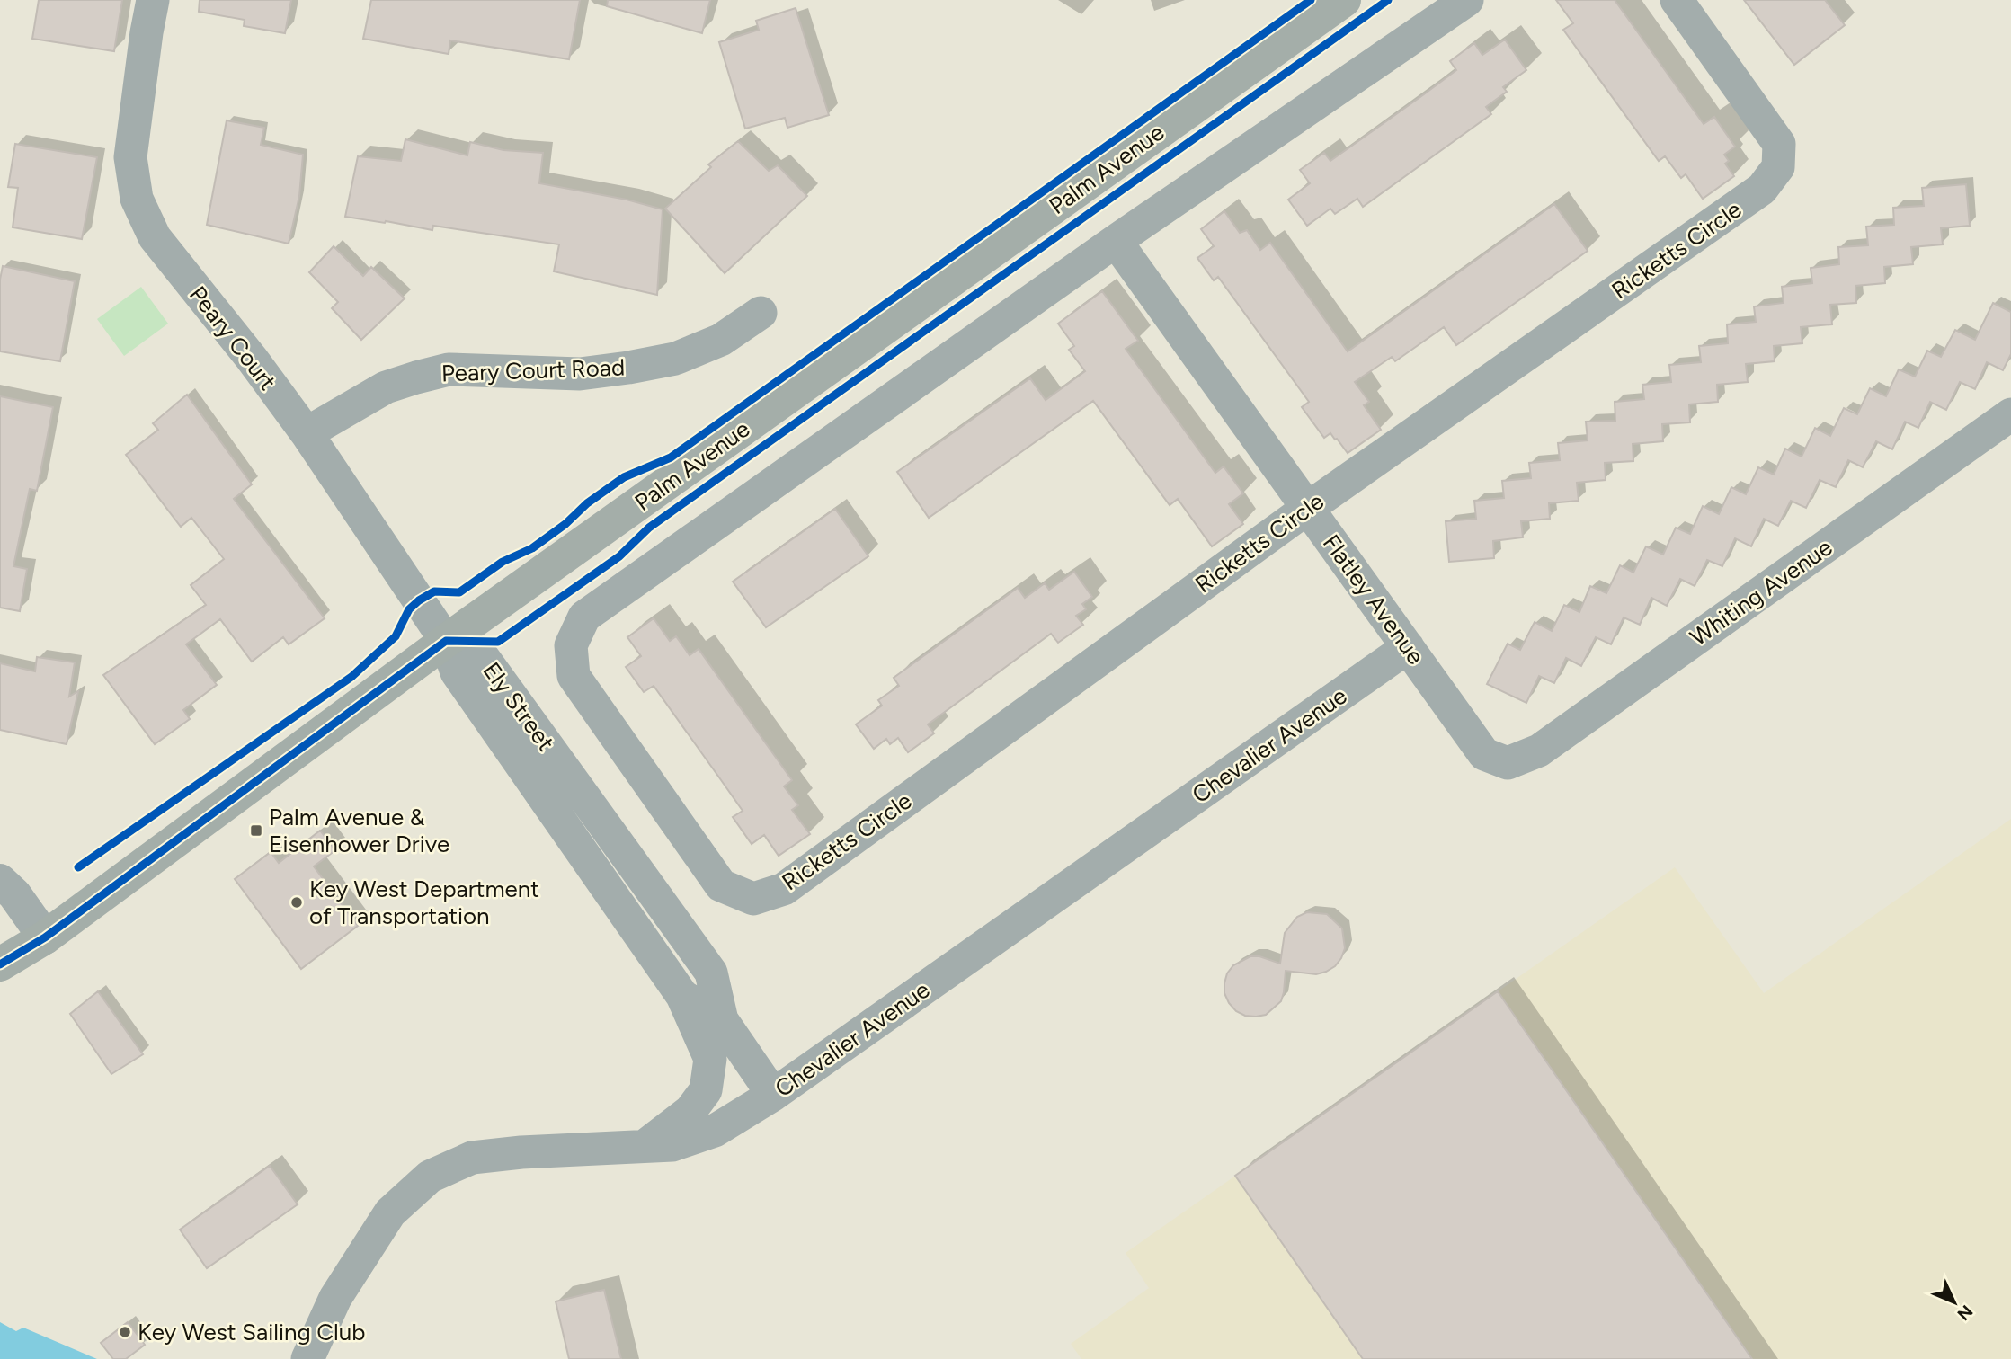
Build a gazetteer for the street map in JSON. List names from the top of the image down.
{
  "streets": {
    "main road": ["Palm Avenue"],
    "street": [
      "Ricketts Circle",
      "Peary Court",
      "Peary Court Road",
      "Whiting Avenue",
      "Flatley Avenue",
      "Ely Street",
      "Chevalier Avenue"
    ]
  },
  "crossings": [
    ["Palm Avenue", "Peary Court"],
    ["Palm Avenue", "Ely Street"],
    ["Ricketts Circle", "Flatley Avenue"],
    ["Peary Court", "Peary Court Road"],
    ["Peary Court", "Ely Street"],
    ["Whiting Avenue", "Flatley Avenue"],
    ["Flatley Avenue", "Chevalier Avenue"],
    ["Ely Street", "Chevalier Avenue"]
  ],
  "places": {
    "transit": ["Palm Avenue & Eisenhower Drive"],
    "other": ["Key West Department of Transportation", "Key West Sailing Club"]
  },
  "north": "bottom right"
}
